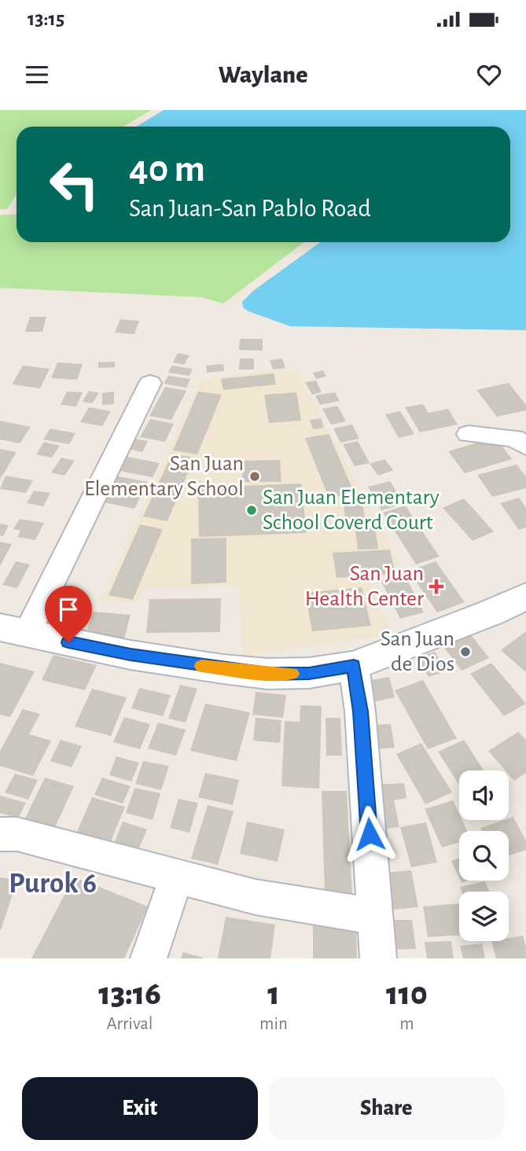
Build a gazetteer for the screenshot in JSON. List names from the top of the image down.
{
  "districts": ["Purok 6"],
  "places": {
    "other": ["San Juan Elementary School", "San Juan Elementary School Coverd Court", "San Juan de Dios"],
    "health": ["San Juan Health Center"]
  },
  "page": {
    "status": "13:15",
    "header": "Waylane",
    "turn": ["40 m", "San Juan-San Pablo Road"],
    "eta": [
      "13:16",
      "Arrival",
      "1",
      "min",
      "110",
      "m"
    ],
    "buttons": ["Exit", "Share"]
  }
}
